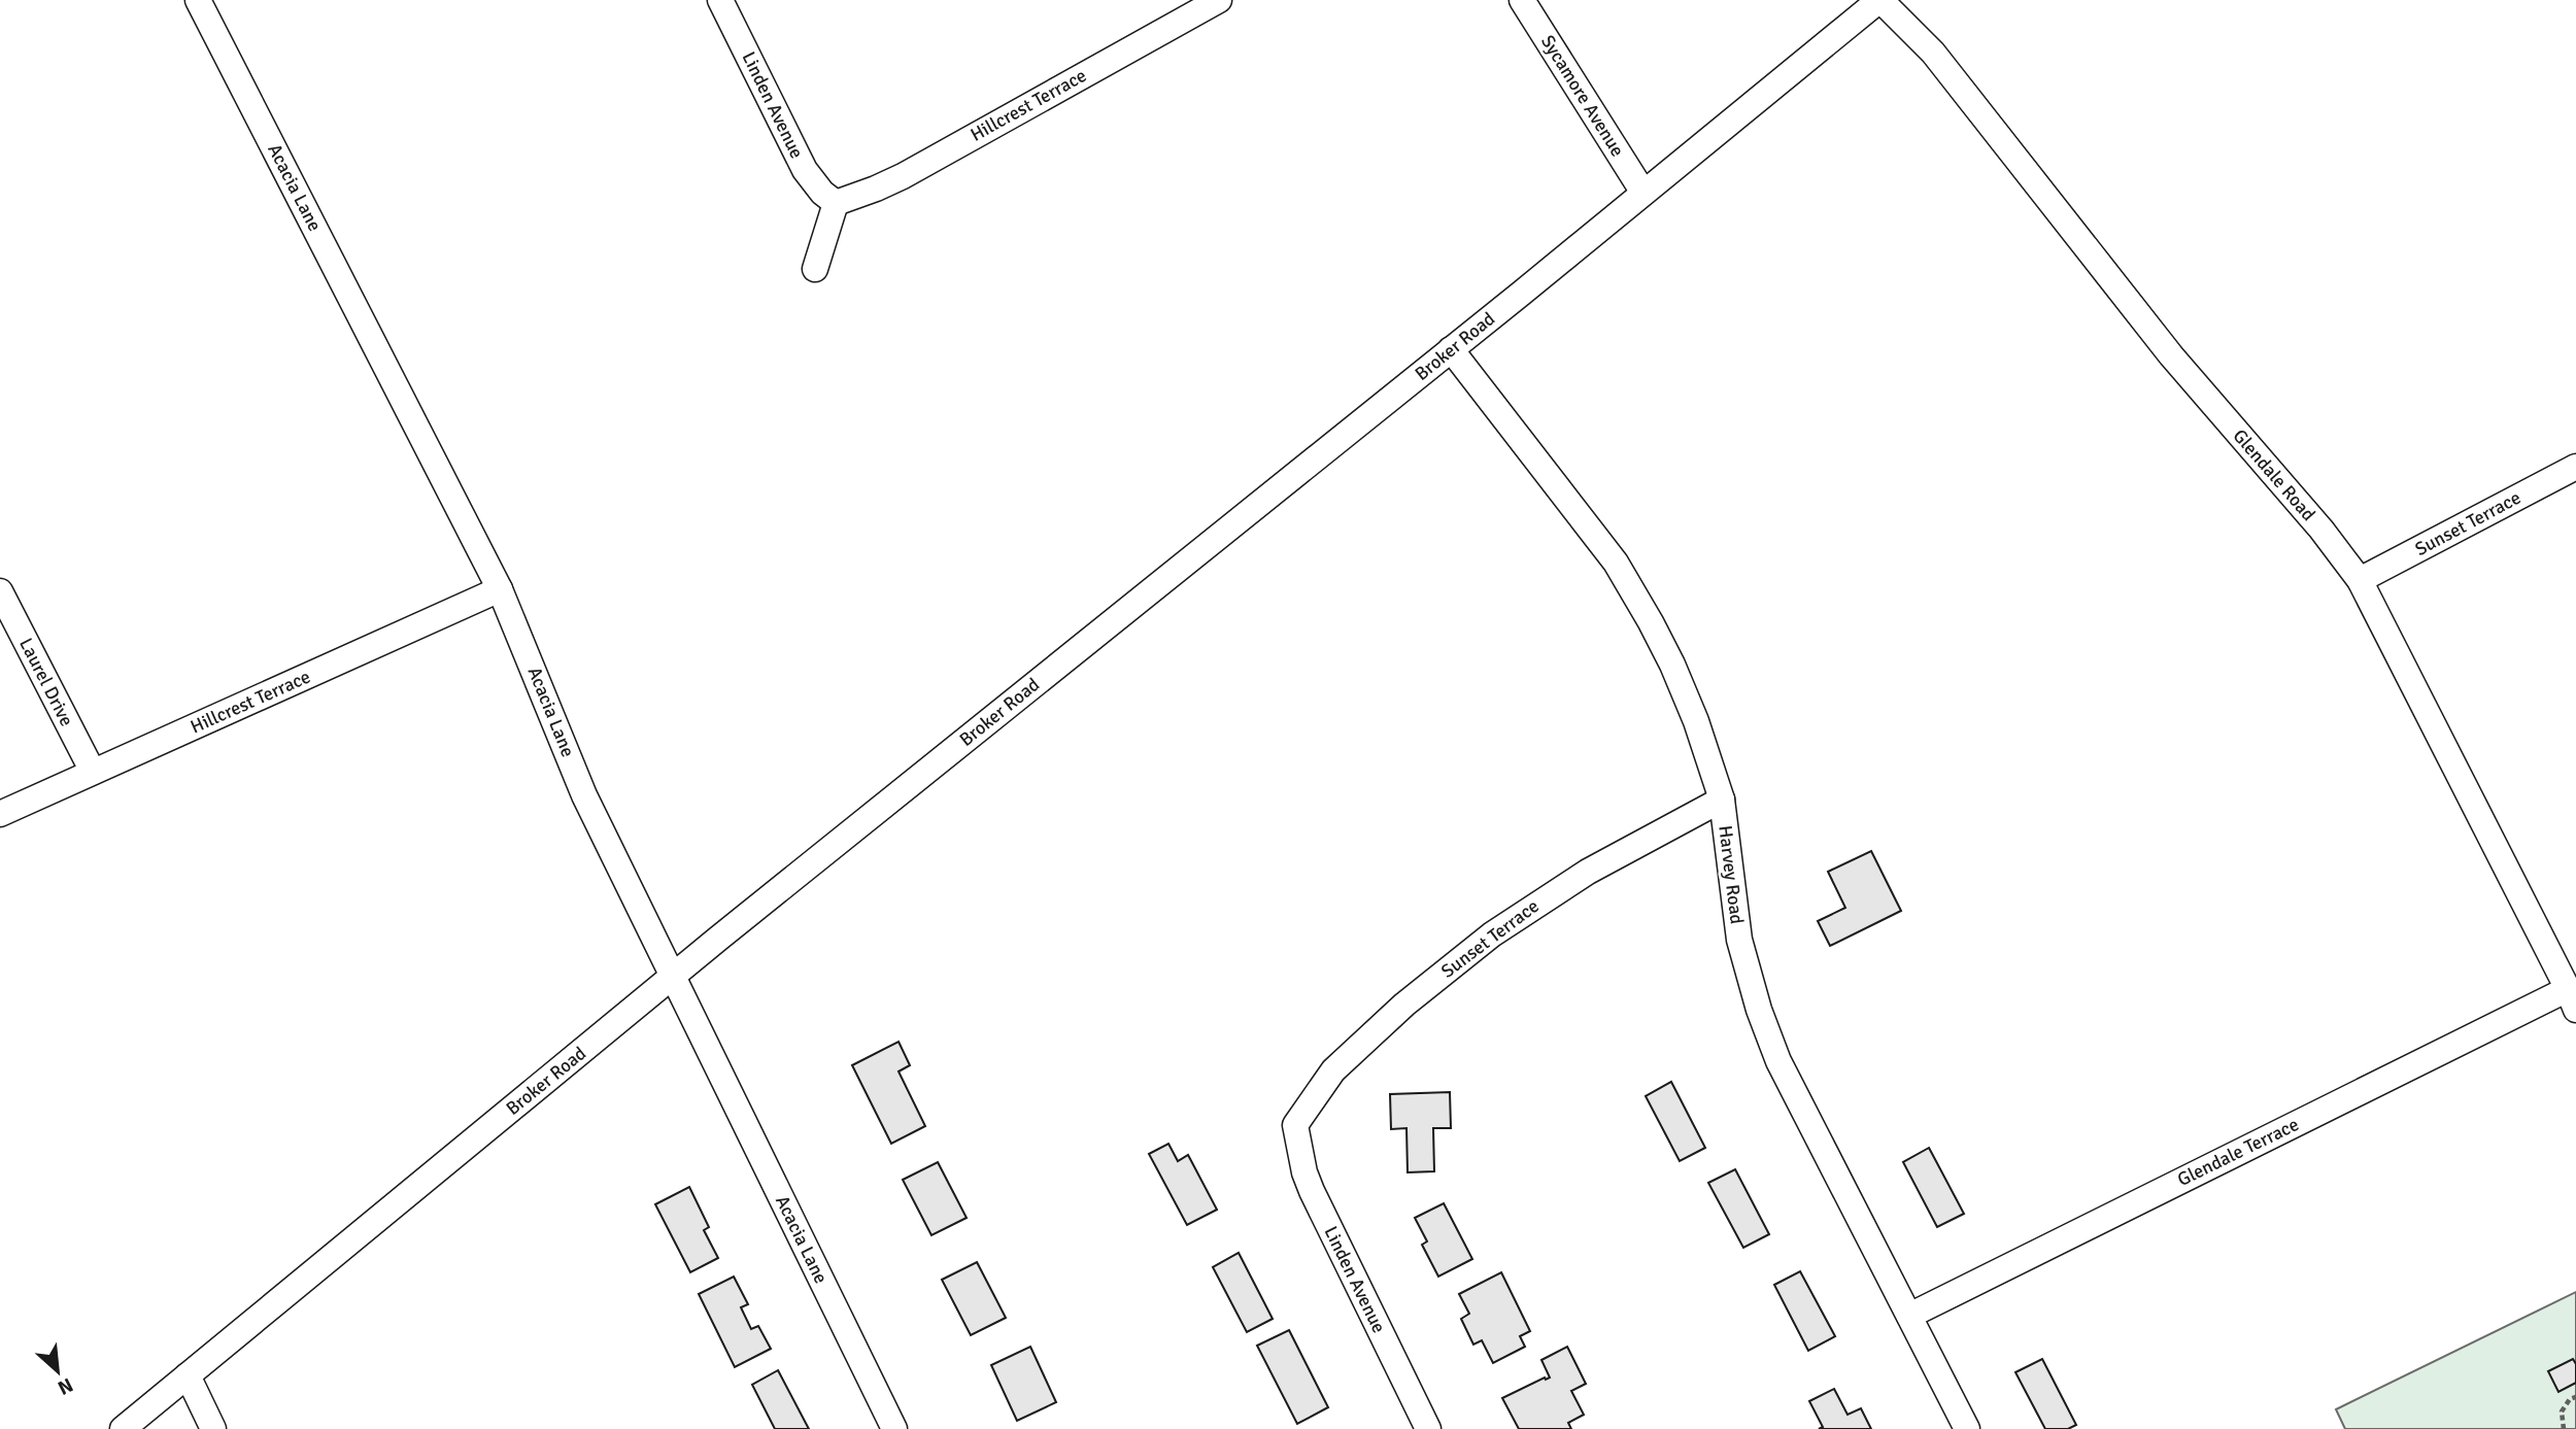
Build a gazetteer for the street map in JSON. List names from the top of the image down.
{
  "streets": {
    "street": [
      "Sycamore Avenue",
      "Linden Avenue",
      "Hillcrest Terrace",
      "Acacia Lane",
      "Broker Road",
      "Glendale Road",
      "Sunset Terrace",
      "Laurel Drive",
      "Harvey Road",
      "Glendale Terrace"
    ]
  },
  "crossings": [
    ["Sycamore Avenue", "Broker Road"],
    ["Linden Avenue", "Hillcrest Terrace"],
    ["Linden Avenue", "Sunset Terrace"],
    ["Hillcrest Terrace", "Acacia Lane"],
    ["Hillcrest Terrace", "Laurel Drive"],
    ["Acacia Lane", "Broker Road"],
    ["Broker Road", "Glendale Road"],
    ["Broker Road", "Harvey Road"],
    ["Glendale Road", "Sunset Terrace"],
    ["Glendale Road", "Glendale Terrace"],
    ["Sunset Terrace", "Harvey Road"],
    ["Harvey Road", "Glendale Terrace"]
  ],
  "north": "bottom right"
}
